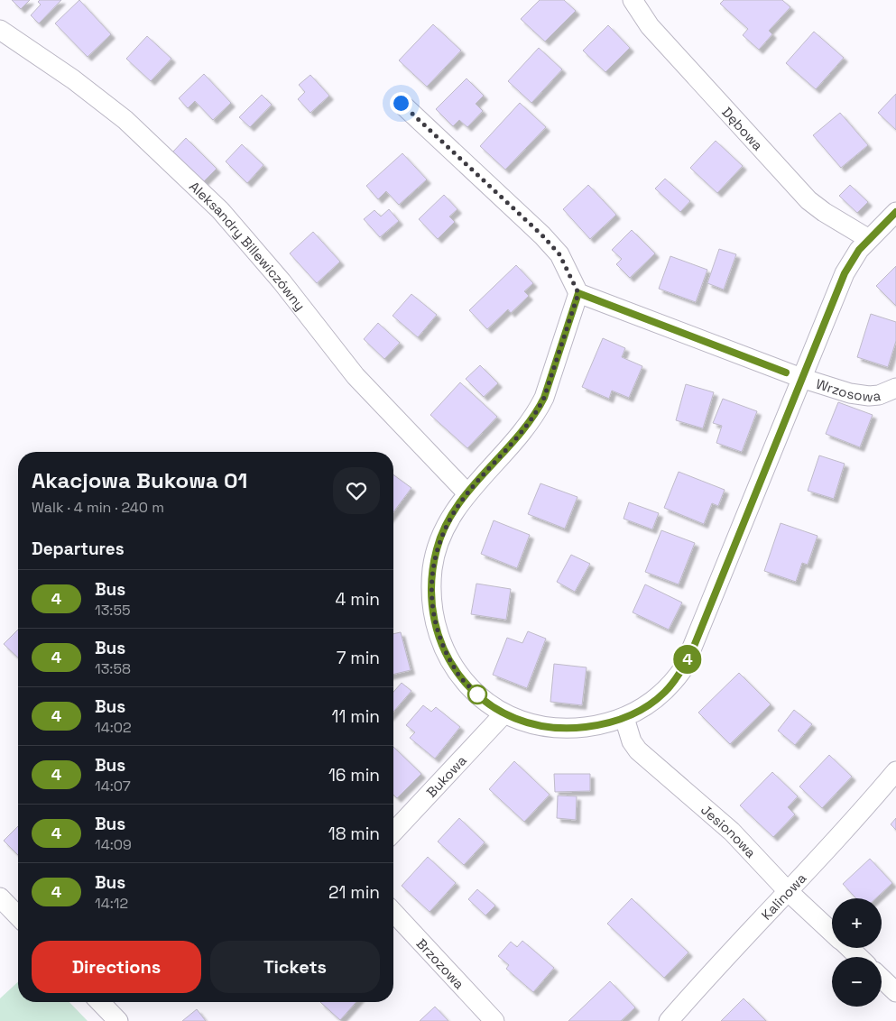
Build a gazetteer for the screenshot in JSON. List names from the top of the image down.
{
  "streets": {
    "street": [
      "Dębowa",
      "Aleksandry Billewiczówny",
      "Wrzosowa",
      "Bukowa",
      "Jesionowa",
      "Kalinowa",
      "Brzozowa"
    ]
  },
  "crossings": [
    ["Jesionowa", "Kalinowa"]
  ],
  "lines": ["bus line 4"],
  "page": {
    "on_map": "4",
    "heading": [
      ["Akacjowa Bukowa 01", "Walk · 4 min · 240 m"],
      "Departures"
    ],
    "list": [
      {
        "mark": "4",
        "name": "Bus",
        "note": "13:55",
        "value": "4 min"
      },
      {
        "mark": "4",
        "name": "Bus",
        "note": "13:58",
        "value": "7 min"
      },
      {
        "mark": "4",
        "name": "Bus",
        "note": "14:02",
        "value": "11 min"
      },
      {
        "mark": "4",
        "name": "Bus",
        "note": "14:07",
        "value": "16 min"
      },
      {
        "mark": "4",
        "name": "Bus",
        "note": "14:09",
        "value": "18 min"
      },
      {
        "mark": "4",
        "name": "Bus",
        "note": "14:12",
        "value": "21 min"
      }
    ],
    "map_buttons": ["+", "−"],
    "buttons": ["Directions", "Tickets"]
  }
}
